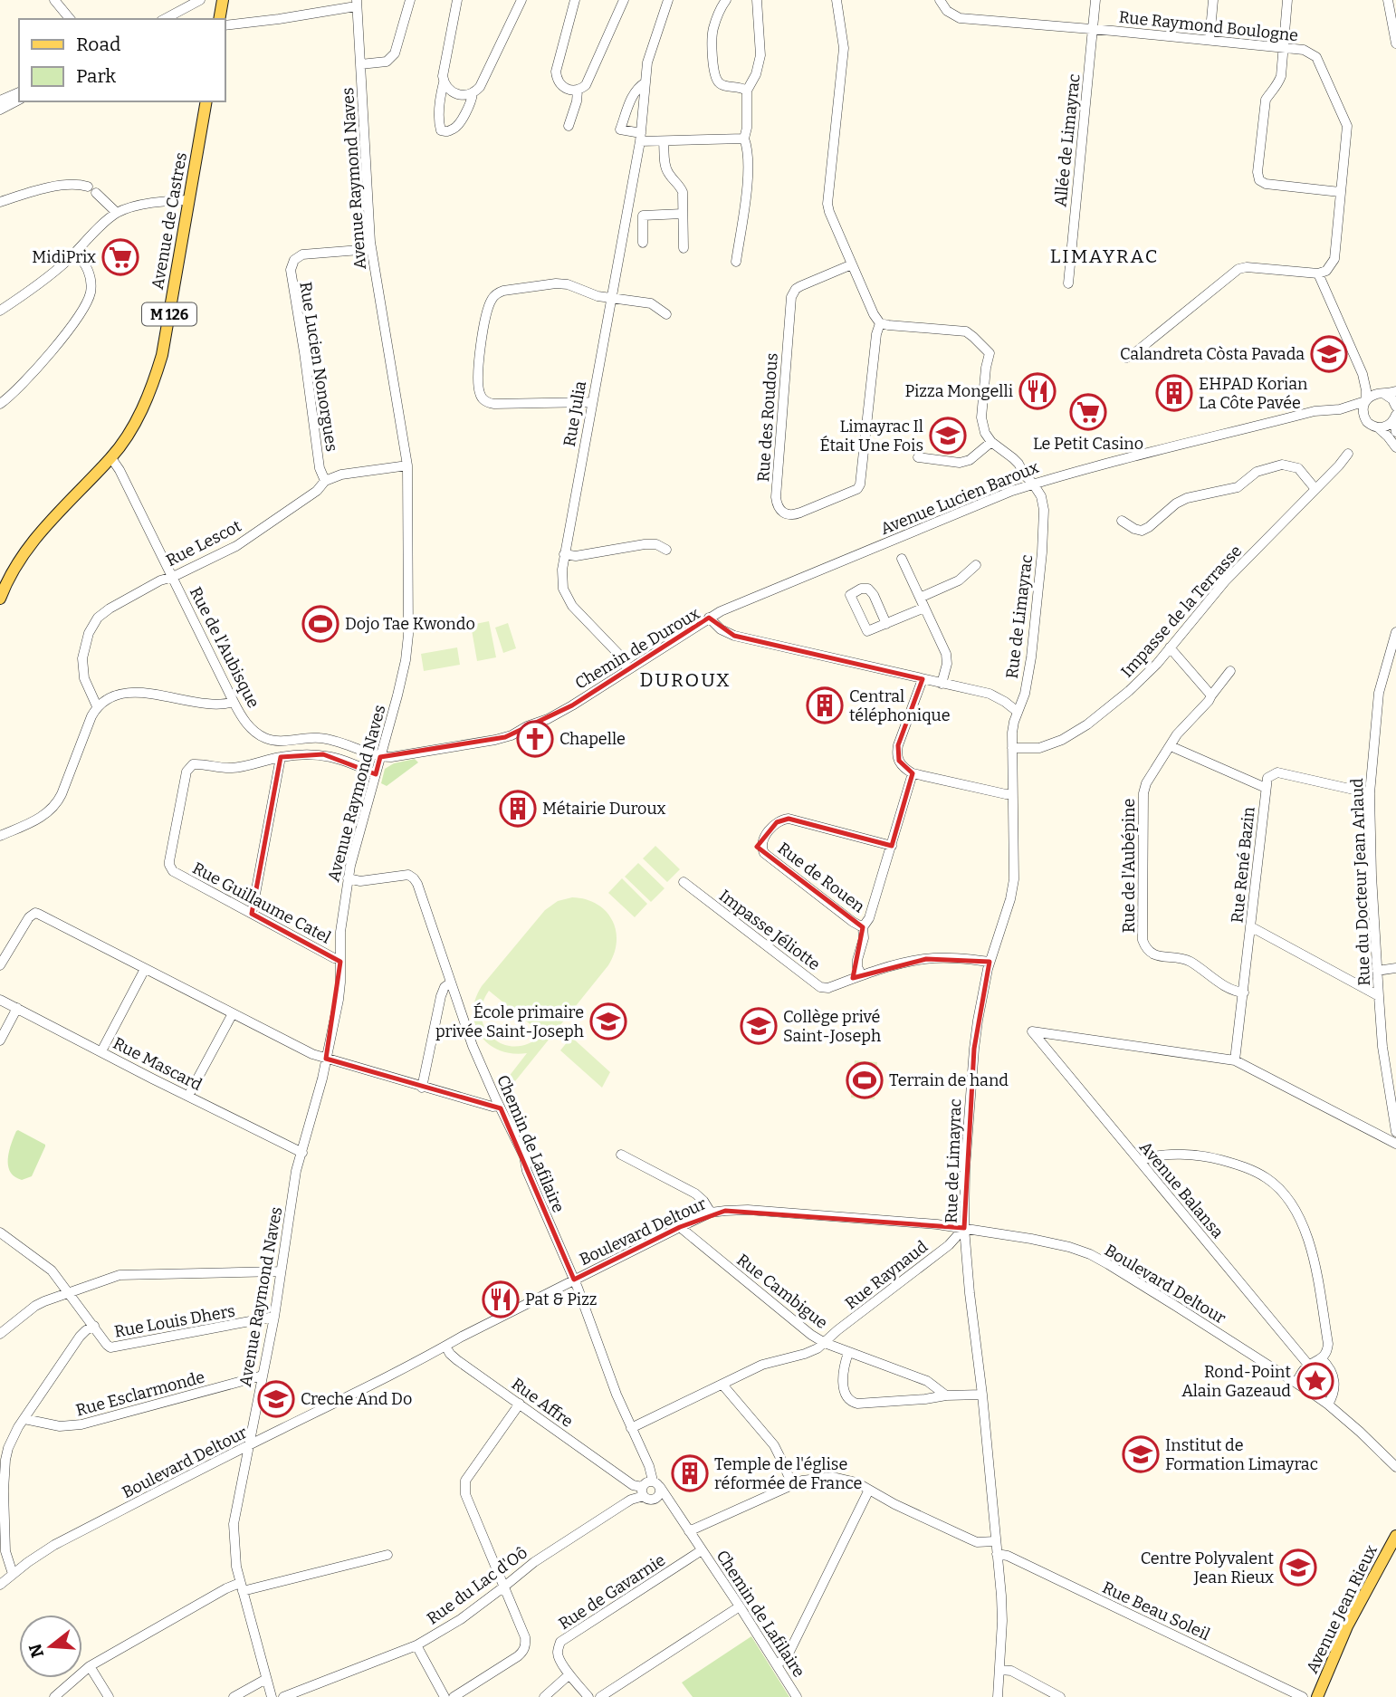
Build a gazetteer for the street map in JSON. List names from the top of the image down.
{
  "streets": {
    "main road": ["Avenue de Castres", "M 126", "Avenue Jean Rieux"],
    "street": [
      "Rue Raymond Boulogne",
      "Allée de Limayrac",
      "Avenue Raymond Naves",
      "Rue Lucien Nonorgues",
      "Rue Julia",
      "Rue des Roudous",
      "Avenue Lucien Baroux",
      "Rue Lescot",
      "Impasse de la Terrasse",
      "Rue de Limayrac",
      "Rue de l'Aubisque",
      "Chemin de Duroux",
      "Rue René Bazin",
      "Rue de l'Aubépine",
      "Rue de Rouen",
      "Rue du Docteur Jean Arlaud",
      "Rue Guillaume Catel",
      "Impasse Jéliotte",
      "Rue Mascard",
      "Chemin de Lafilaire",
      "Avenue Balansa",
      "Boulevard Deltour",
      "Rue Raynaud",
      "Rue Cambigue",
      "Rue Louis Dhers",
      "Rue Esclarmonde",
      "Rue Affre",
      "Rue du Lac d'Oô",
      "Rue de Gavarnie",
      "Rue Beau Soleil"
    ]
  },
  "crossings": [
    ["Rue Raymond Boulogne", "Allée de Limayrac"],
    ["Avenue Raymond Naves", "Rue Lucien Nonorgues"],
    ["Avenue Raymond Naves", "Rue Lescot"],
    ["Avenue Raymond Naves", "Rue de l'Aubisque"],
    ["Avenue Raymond Naves", "Chemin de Duroux"],
    ["Avenue Raymond Naves", "Rue Guillaume Catel"],
    ["Avenue Raymond Naves", "Rue Mascard"],
    ["Avenue Raymond Naves", "Chemin de Lafilaire"],
    ["Avenue Raymond Naves", "Boulevard Deltour"],
    ["Avenue Raymond Naves", "Rue Louis Dhers"],
    ["Avenue Raymond Naves", "Rue Esclarmonde"],
    ["Avenue de Castres", "Rue de l'Aubisque"],
    ["Rue Lucien Nonorgues", "Rue Lescot"],
    ["Rue Julia", "Chemin de Duroux"],
    ["Avenue Lucien Baroux", "Rue de Limayrac"],
    ["Avenue Lucien Baroux", "Chemin de Duroux"],
    ["Rue Lescot", "Rue de l'Aubisque"],
    ["Impasse de la Terrasse", "Rue de Limayrac"],
    ["Rue de Limayrac", "Chemin de Duroux"],
    ["Rue de Limayrac", "Impasse Jéliotte"],
    ["Rue de Limayrac", "Boulevard Deltour"],
    ["Rue de Limayrac", "Rue Raynaud"],
    ["Rue de Limayrac", "Rue Beau Soleil"],
    ["Rue de l'Aubisque", "Chemin de Duroux"],
    ["Rue René Bazin", "Rue de l'Aubépine"],
    ["Rue René Bazin", "Rue du Docteur Jean Arlaud"],
    ["Rue René Bazin", "Avenue Balansa"],
    ["Rue de Rouen", "Impasse Jéliotte"],
    ["Chemin de Lafilaire", "Boulevard Deltour"],
    ["Chemin de Lafilaire", "Rue Raynaud"],
    ["Chemin de Lafilaire", "Rue Affre"],
    ["Chemin de Lafilaire", "Rue du Lac d'Oô"],
    ["Chemin de Lafilaire", "Rue de Gavarnie"],
    ["Boulevard Deltour", "Rue Raynaud"],
    ["Boulevard Deltour", "Rue Cambigue"],
    ["Boulevard Deltour", "Rue Affre"],
    ["Rue Raynaud", "Rue Cambigue"],
    ["Rue Affre", "Rue du Lac d'Oô"]
  ],
  "districts": ["LIMAYRAC", "DUROUX"],
  "places": {
    "supermarket": ["MidiPrix", "Le Petit Casino"],
    "school or university": [
      "Calandreta Còsta Pavada",
      "Limayrac Il Était Une Fois",
      "École primaire privée Saint-Joseph",
      "Collège privé Saint-Joseph",
      "Creche And Do",
      "Institut de Formation Limayrac",
      "Centre Polyvalent Jean Rieux"
    ],
    "restaurant": ["Pizza Mongelli", "Pat & Pizz"],
    "building": [
      "EHPAD Korian La Côte Pavée",
      "Central téléphonique",
      "Métairie Duroux",
      "Temple de l'église réformée de France"
    ],
    "sports": ["Dojo Tae Kwondo", "Terrain de hand"],
    "church": ["Chapelle"],
    "place": ["Rond-Point Alain Gazeaud"]
  },
  "legend": ["Road", "Park"],
  "north": "left"
}
